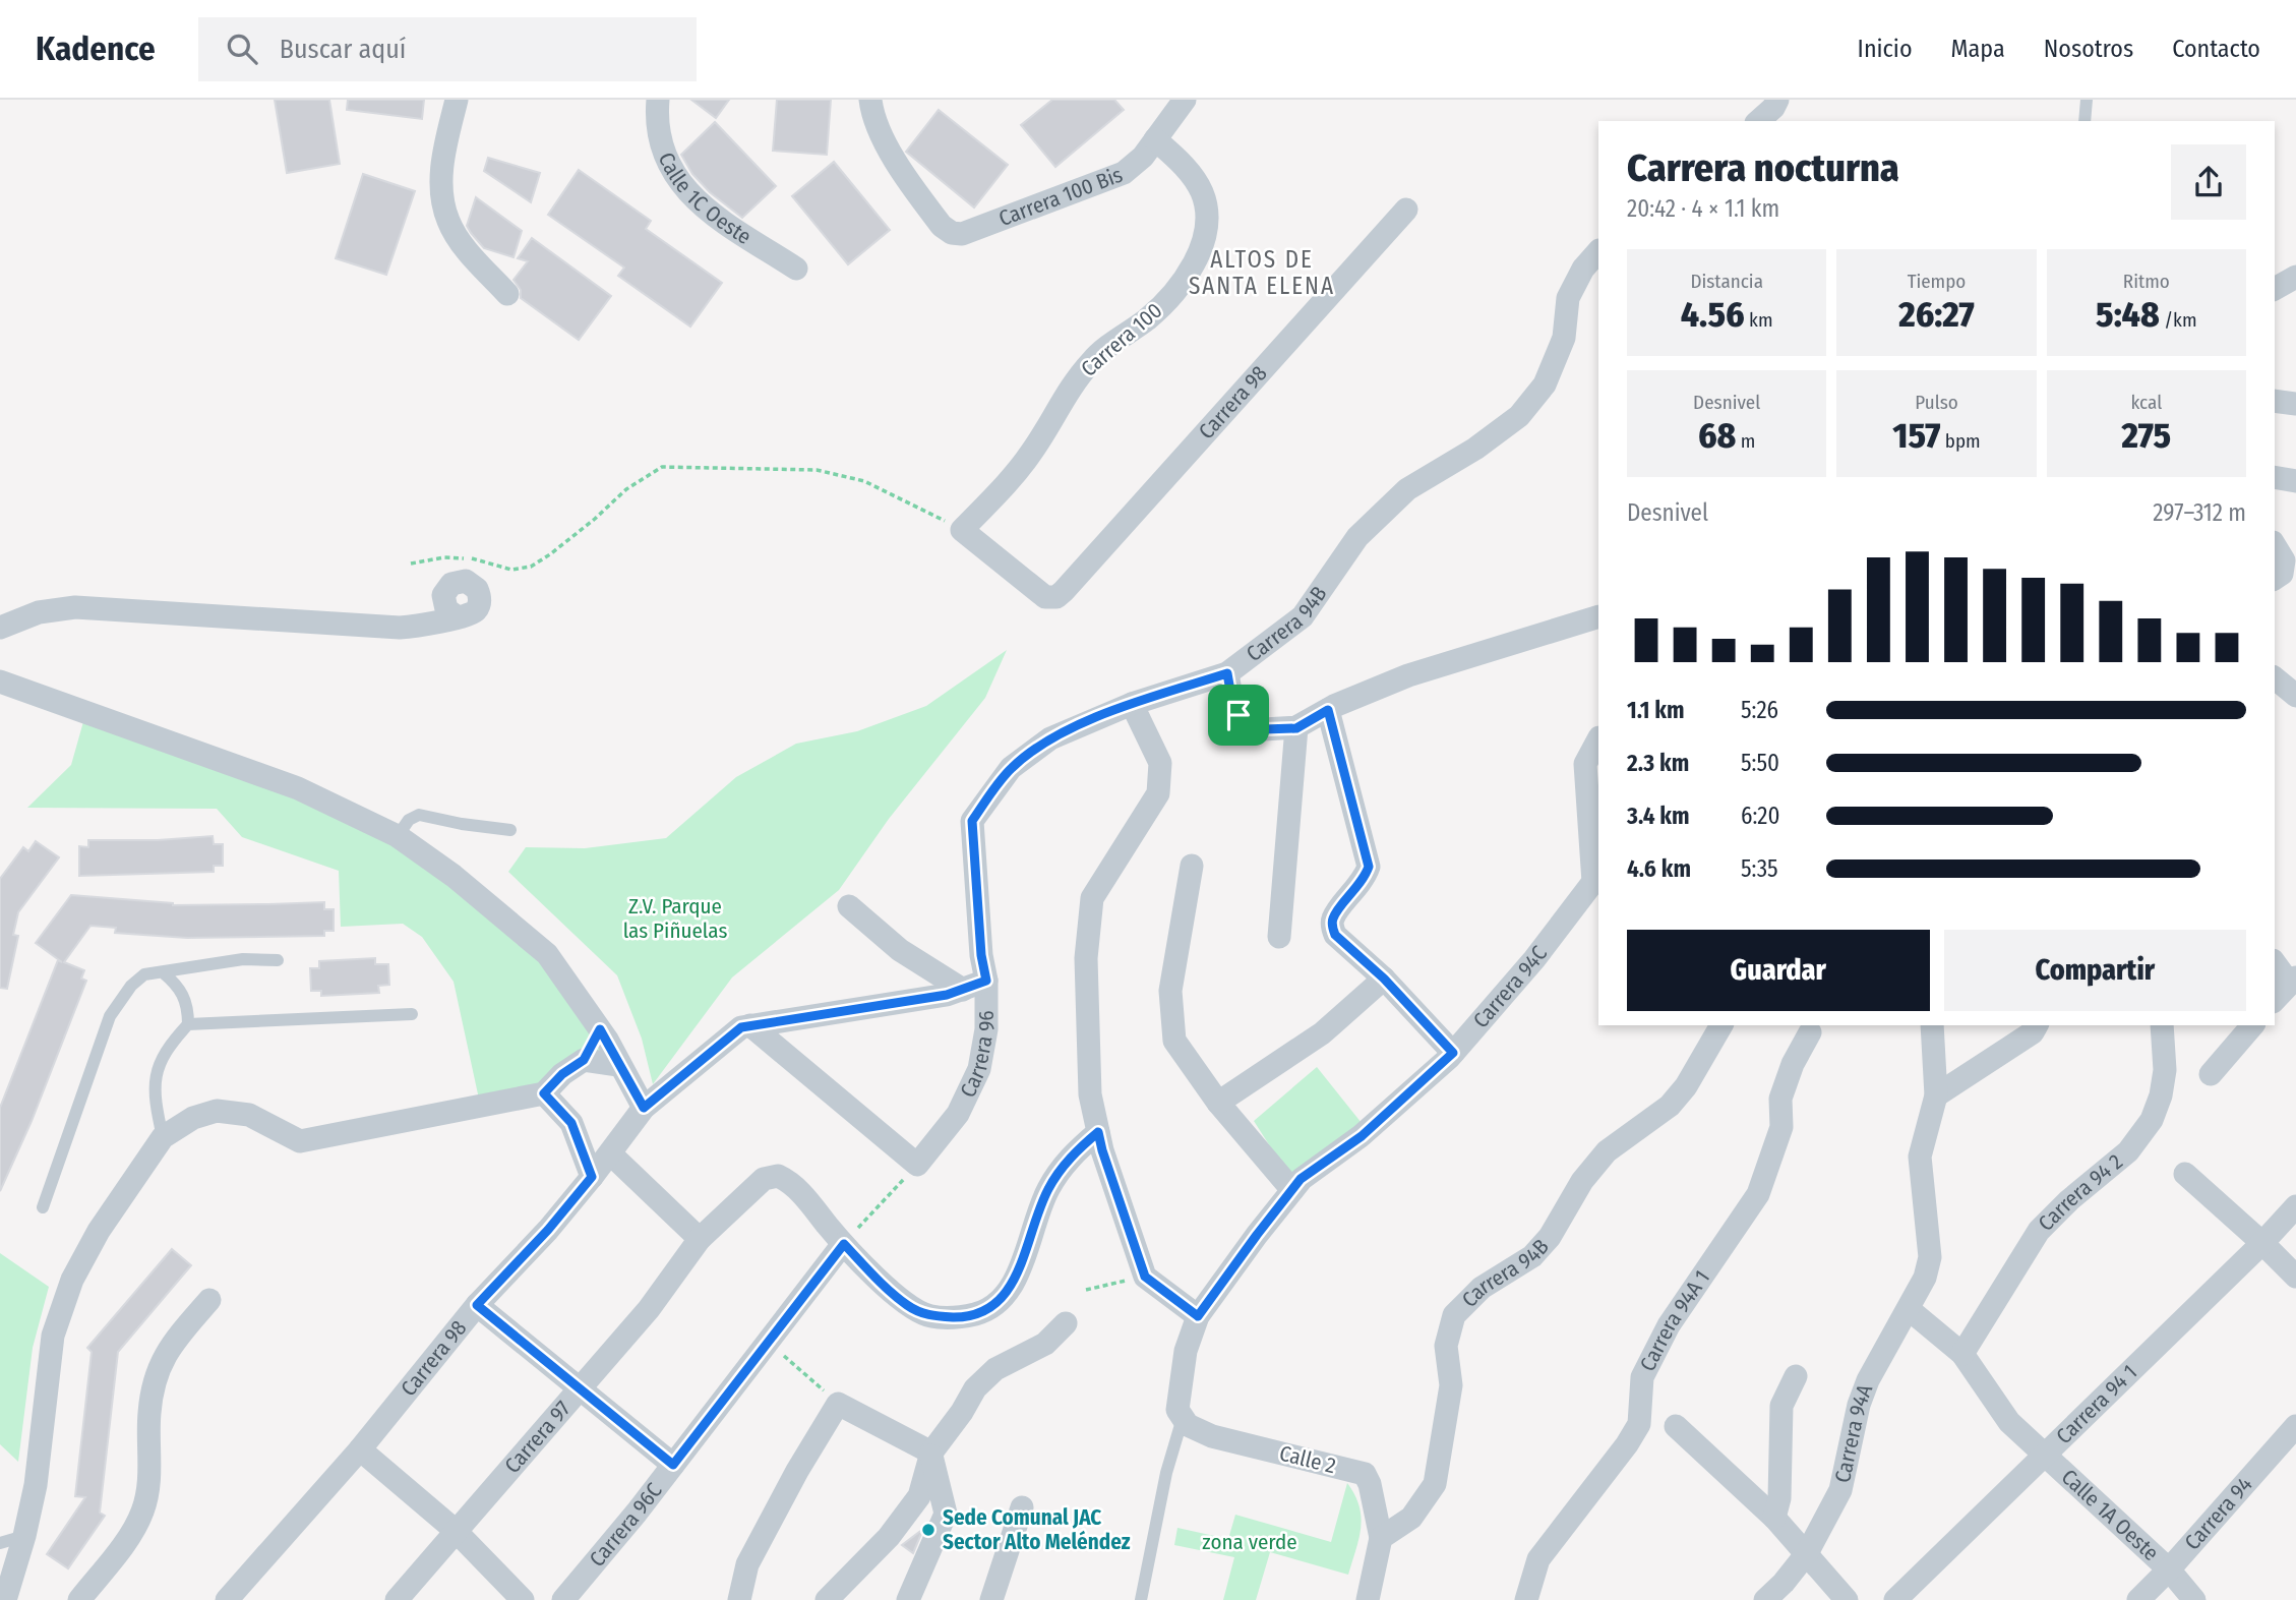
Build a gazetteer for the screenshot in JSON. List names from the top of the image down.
{
  "streets": {
    "street": [
      "Calle 1C Oeste",
      "Carrera 100 Bis",
      "Carrera 100",
      "Carrera 98",
      "Carrera 94B",
      "Carrera 94C",
      "Carrera 96",
      "Carrera 94 2",
      "Carrera 94A 1",
      "Carrera 94 1",
      "Carrera 94A",
      "Carrera 97",
      "Calle 2",
      "Carrera 94",
      "Calle 1A Oeste",
      "Carrera 96C"
    ]
  },
  "crossings": [
    ["Carrera 100 Bis", "Carrera 100"],
    ["Carrera 100", "Carrera 98"],
    ["Carrera 98", "Carrera 96"],
    ["Carrera 94B", "Carrera 96"],
    ["Carrera 94B", "Calle 2"],
    ["Carrera 94C", "Calle 2"],
    ["Carrera 94 2", "Calle 1A Oeste"],
    ["Carrera 94 1", "Calle 1A Oeste"],
    ["Carrera 94A", "Calle 1A Oeste"],
    ["Carrera 97", "Carrera 96C"],
    ["Carrera 94", "Calle 1A Oeste"]
  ],
  "districts": ["ALTOS DE SANTA ELENA"],
  "parks": ["Z.V. Parque las Piñuelas", "zona verde"],
  "places": ["Sede Comunal JAC Sector Alto Meléndez"],
  "page": {
    "header": "Kadence",
    "search": "Buscar aquí",
    "nav": [
      "Inicio",
      "Mapa",
      "Nosotros",
      "Contacto"
    ],
    "heading": ["Carrera nocturna", "20:42 · 4 × 1.1 km"],
    "stats": [
      ["Distancia", "4.56 km"],
      ["Tiempo", "26:27"],
      ["Ritmo", "5:48 /km"],
      ["Desnivel", "68 m"],
      ["Pulso", "157 bpm"],
      ["kcal", "275"]
    ],
    "chart": ["Desnivel", "297–312 m"],
    "list": [
      {
        "name": "1.1 km",
        "note": "5:26"
      },
      {
        "name": "2.3 km",
        "note": "5:50"
      },
      {
        "name": "3.4 km",
        "note": "6:20"
      },
      {
        "name": "4.6 km",
        "note": "5:35"
      }
    ],
    "buttons": ["Guardar", "Compartir"]
  }
}
